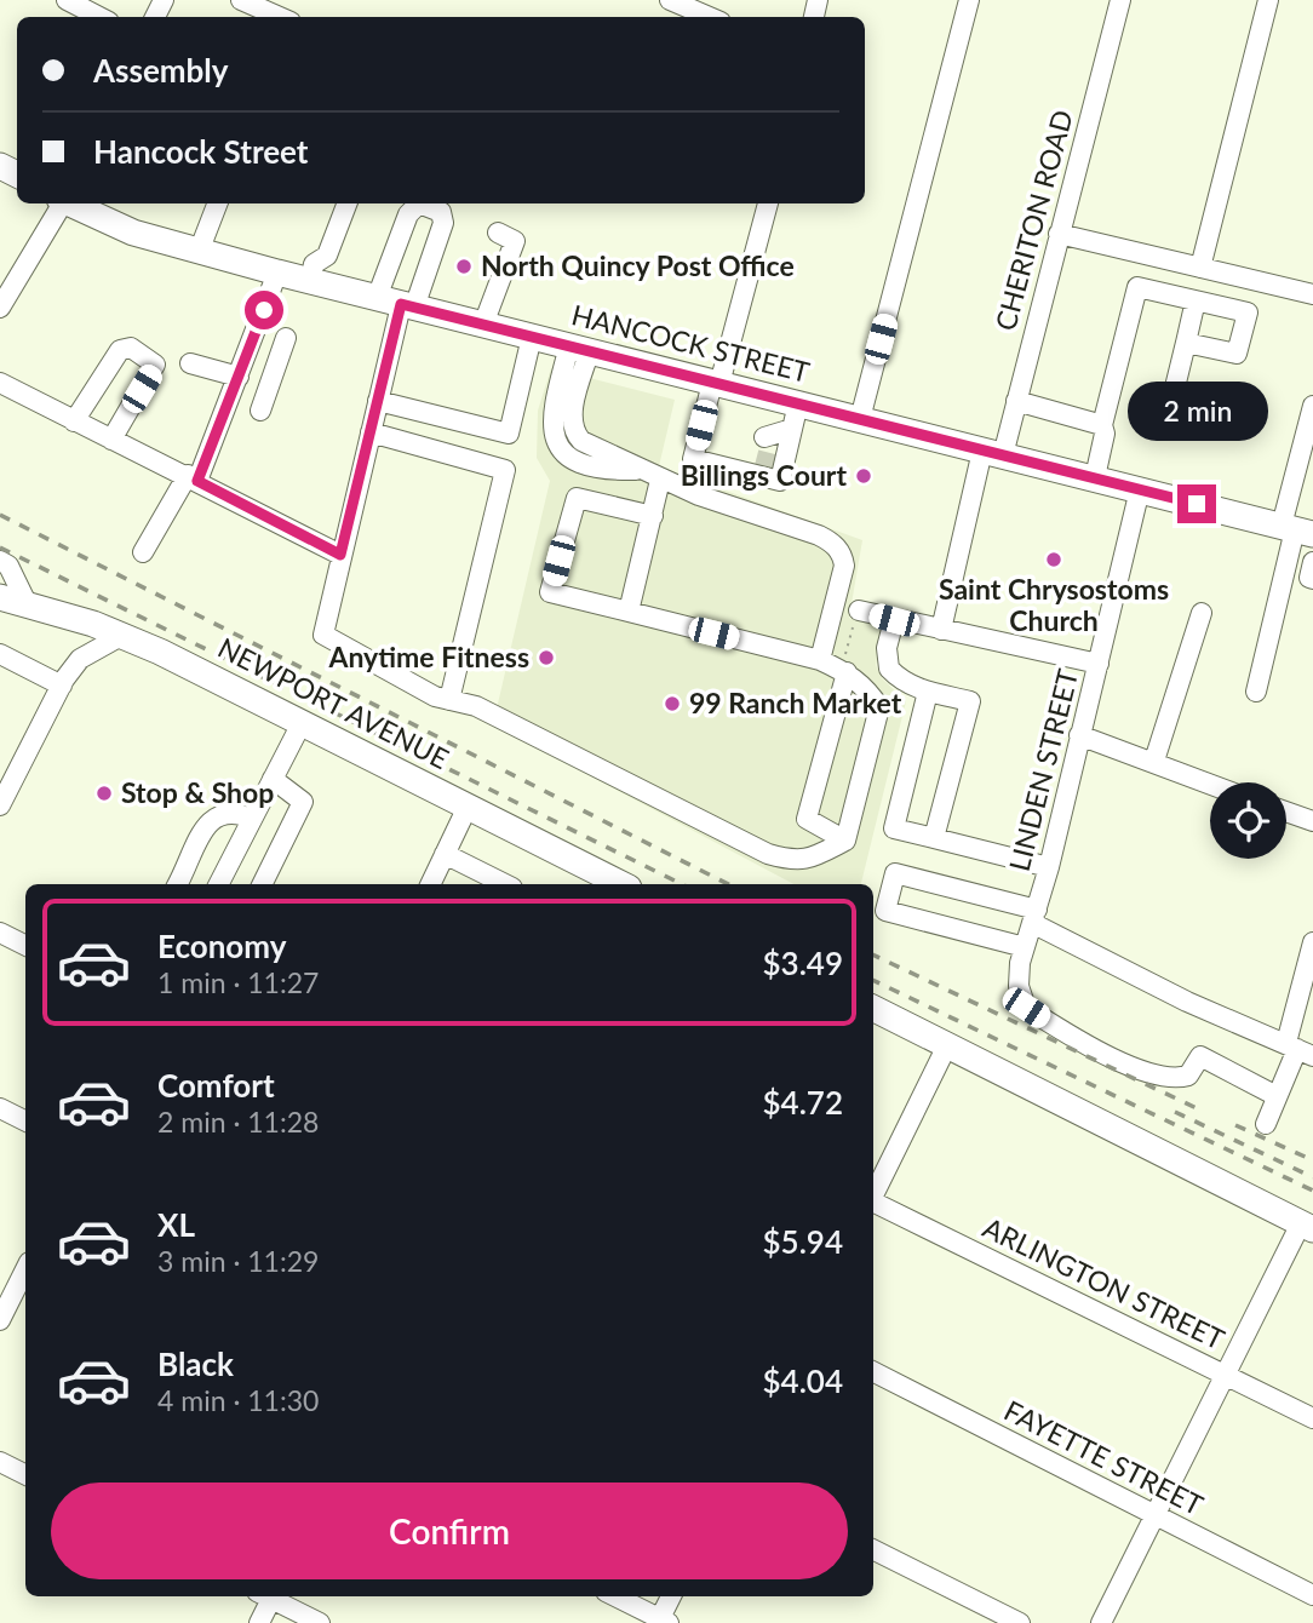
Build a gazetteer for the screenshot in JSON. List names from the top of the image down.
{
  "streets": {
    "main road": ["HANCOCK STREET", "NEWPORT AVENUE"],
    "street": [
      "CHERITON ROAD",
      "LINDEN STREET",
      "ARLINGTON STREET",
      "FAYETTE STREET"
    ]
  },
  "crossings": [
    ["CHERITON ROAD", "HANCOCK STREET"],
    ["HANCOCK STREET", "LINDEN STREET"]
  ],
  "places": [
    "North Quincy Post Office",
    "Billings Court",
    "Saint Chrysostoms Church",
    "Anytime Fitness",
    "99 Ranch Market",
    "Stop & Shop"
  ],
  "page": {
    "banner": ["Assembly", "Hancock Street"],
    "bubble": "2 min",
    "list": [
      {
        "name": "Economy",
        "note": "1 min · 11:27",
        "value": "$3.49"
      },
      {
        "name": "Comfort",
        "note": "2 min · 11:28",
        "value": "$4.72"
      },
      {
        "name": "XL",
        "note": "3 min · 11:29",
        "value": "$5.94"
      },
      {
        "name": "Black",
        "note": "4 min · 11:30",
        "value": "$4.04"
      }
    ],
    "buttons": "Confirm"
  }
}
